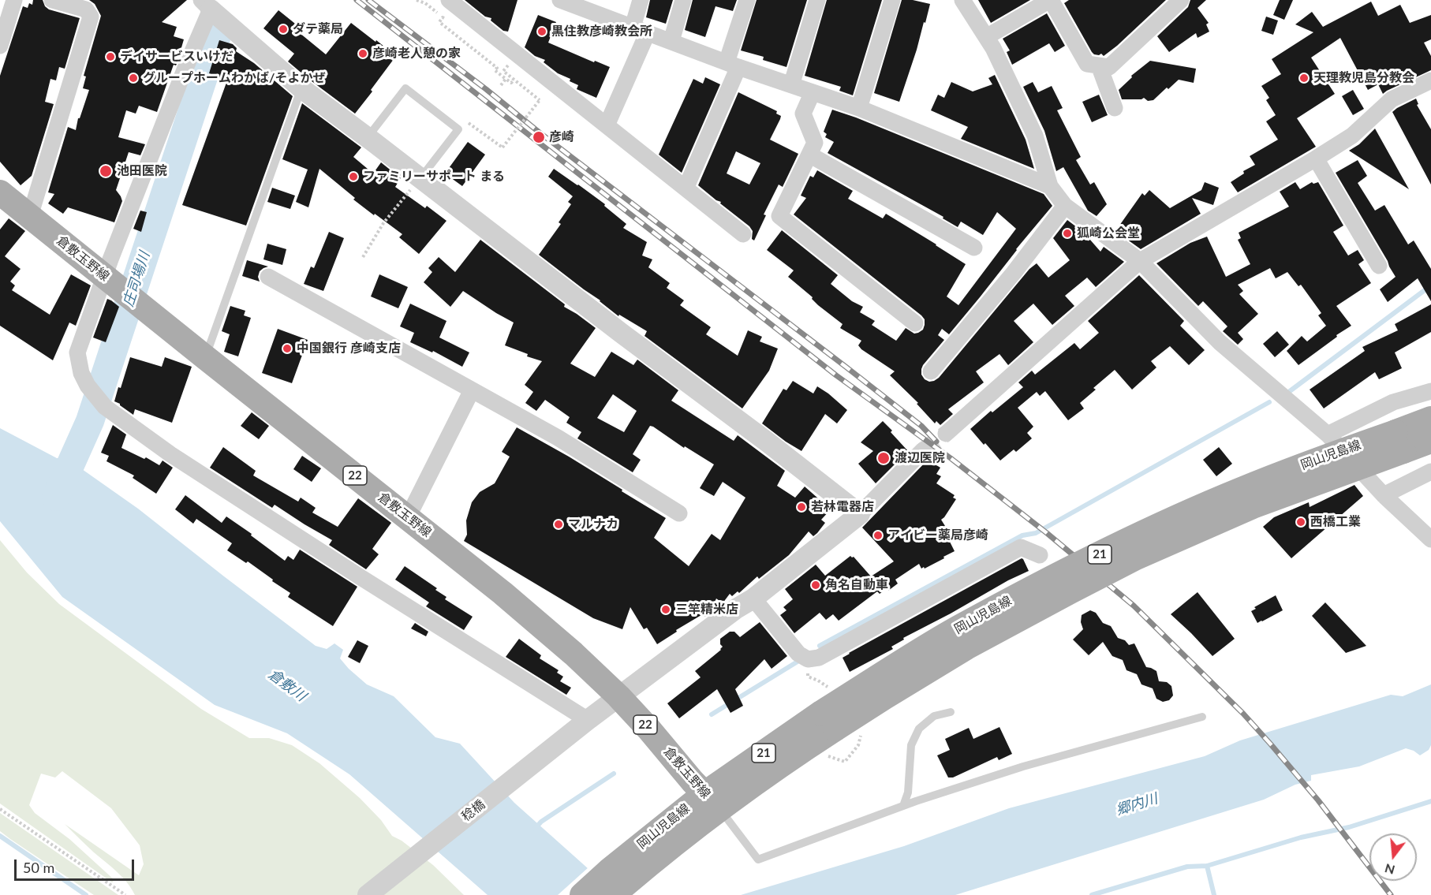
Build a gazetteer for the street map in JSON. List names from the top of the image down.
{
  "streets": {
    "main road": [
      "倉敷玉野線",
      "岡山児島線",
      "22",
      "21"
    ],
    "street": ["稔橋"]
  },
  "crossings": [
    ["倉敷玉野線", "岡山児島線"],
    ["倉敷玉野線", "稔橋"]
  ],
  "water": ["庄司場川", "倉敷川", "郷内川"],
  "places": [
    "ダテ薬局",
    "黒住教彦崎教会所",
    "彦崎老人憩の家",
    "デイサービスいけだ",
    "グループホームわかば/そよかぜ",
    "天理教児島分教会",
    "彦崎",
    "池田医院",
    "ファミリーサポート まる",
    "狐崎公会堂",
    "中国銀行 彦崎支店",
    "渡辺医院",
    "若林電器店",
    "西橋工業",
    "マルナカ",
    "アイビー薬局彦崎",
    "角名自動車",
    "三竿精米店"
  ],
  "scale_bar": "50 m",
  "north": "bottom"
}
